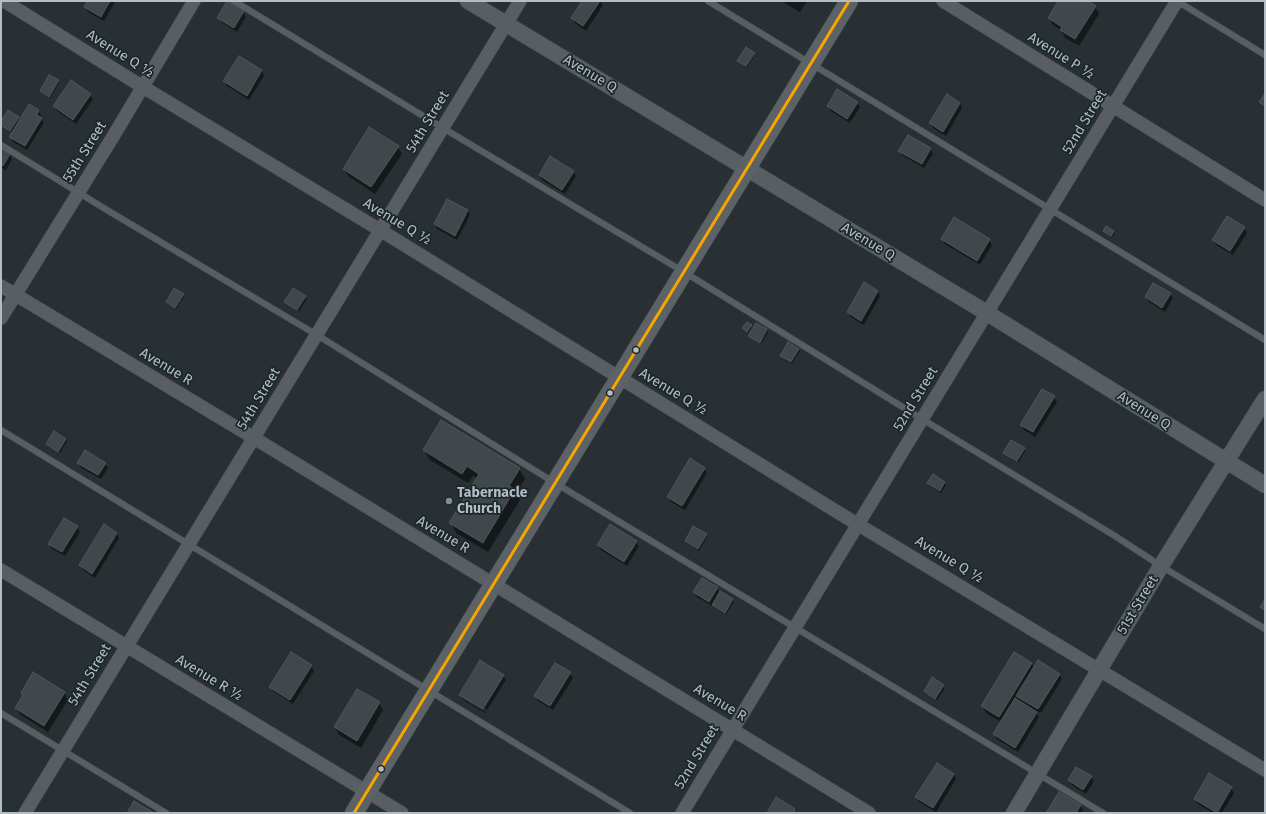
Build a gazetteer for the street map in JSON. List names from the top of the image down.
{
  "streets": {
    "street": [
      "Avenue Q ½",
      "Avenue P ½",
      "Avenue Q",
      "54th Street",
      "52nd Street",
      "55th Street",
      "Avenue R",
      "51st Street",
      "Avenue R ½"
    ]
  },
  "crossings": [
    ["Avenue Q ½", "54th Street"],
    ["Avenue Q ½", "52nd Street"],
    ["Avenue Q ½", "55th Street"],
    ["Avenue Q ½", "51st Street"],
    ["Avenue P ½", "52nd Street"],
    ["Avenue Q", "54th Street"],
    ["Avenue Q", "52nd Street"],
    ["Avenue Q", "51st Street"],
    ["54th Street", "Avenue R"],
    ["54th Street", "Avenue R ½"],
    ["52nd Street", "Avenue R"],
    ["55th Street", "Avenue R"]
  ],
  "places": ["Tabernacle Church"]
}
